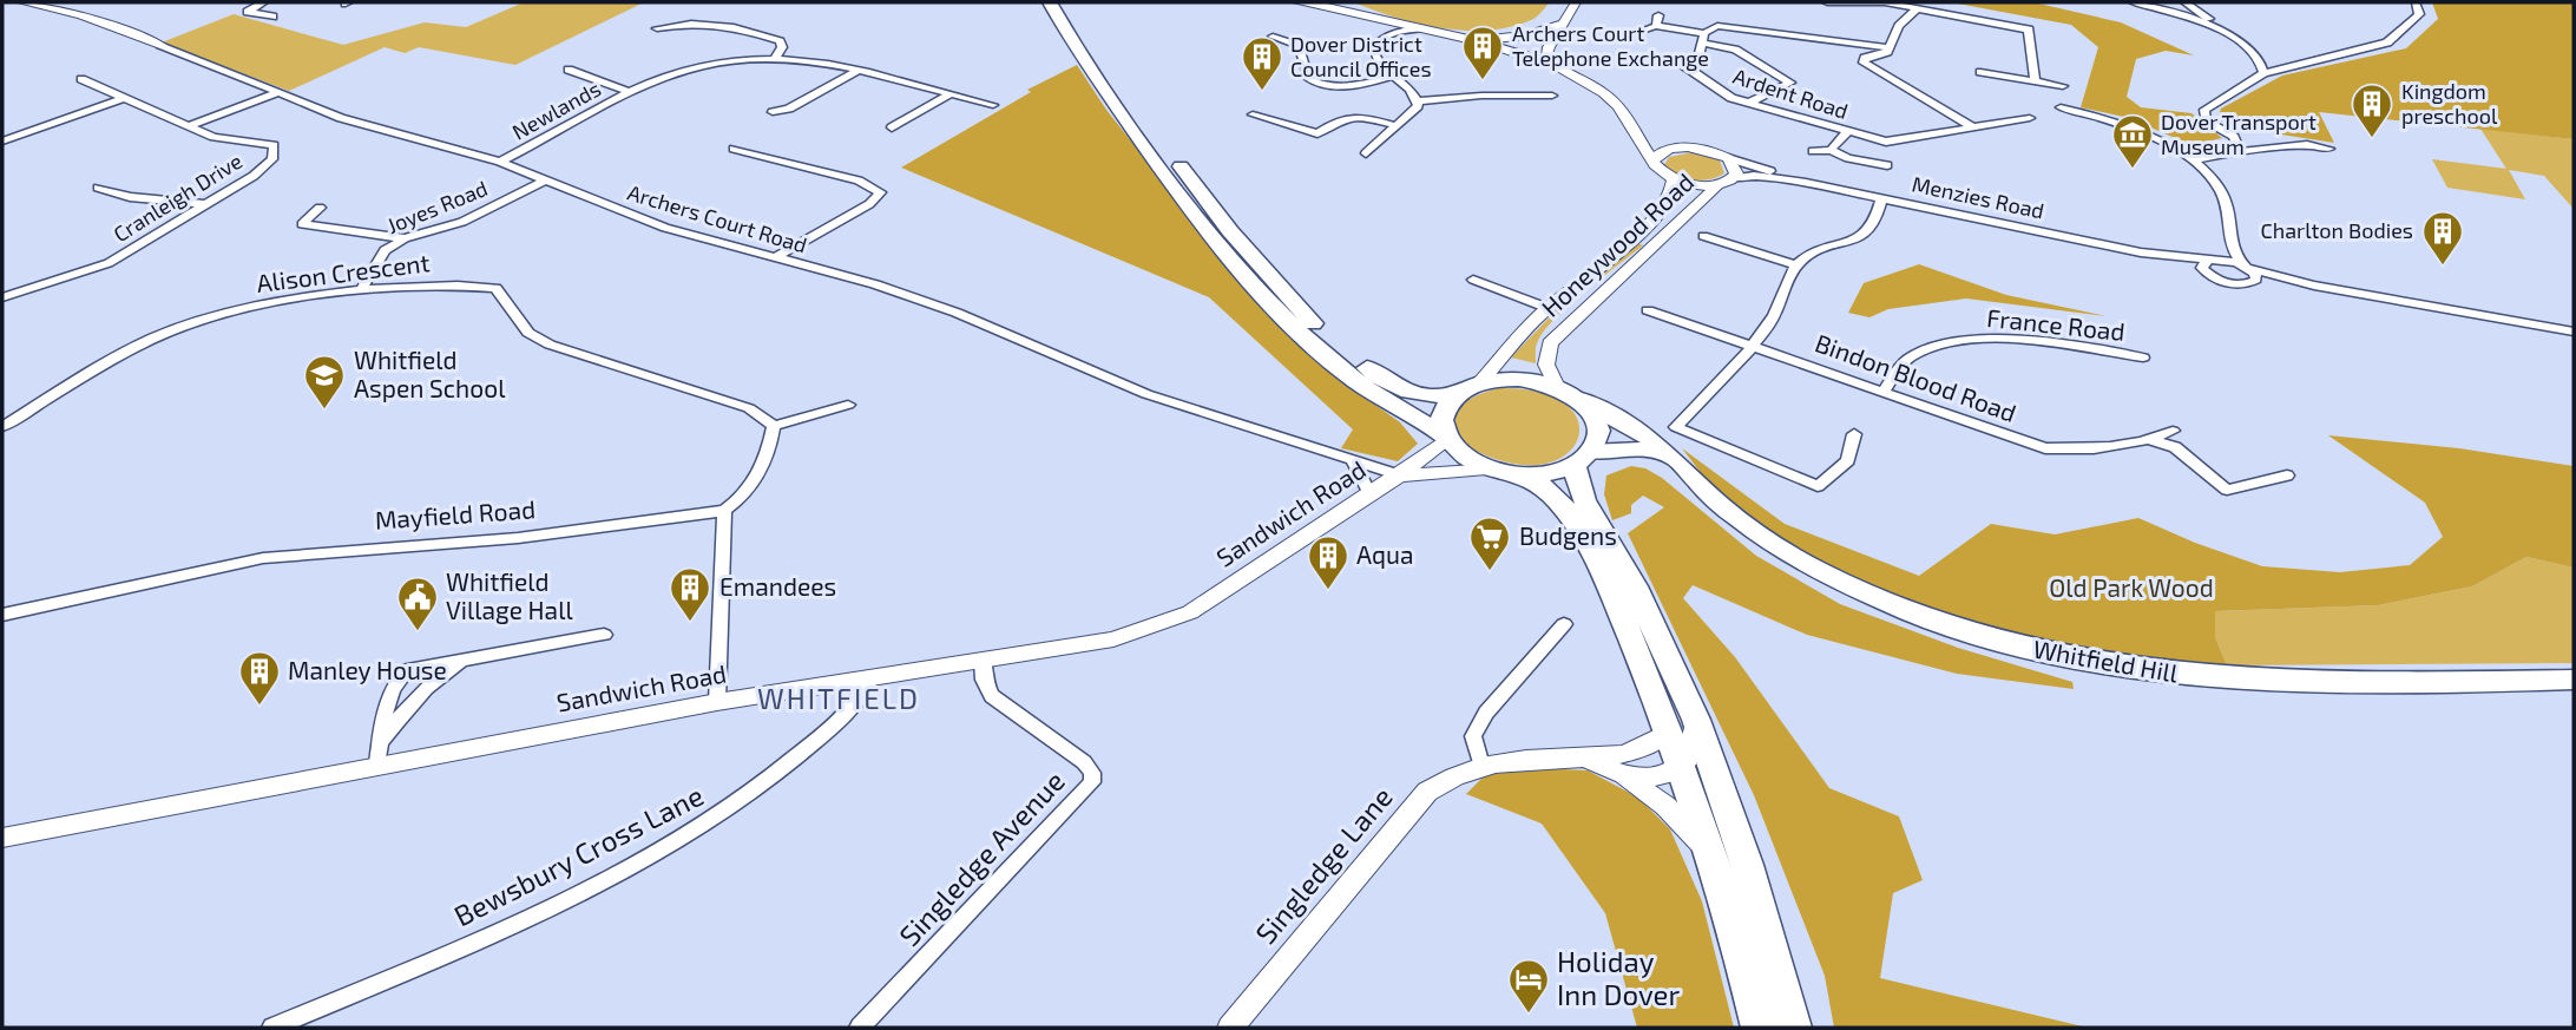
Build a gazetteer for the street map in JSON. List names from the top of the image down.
{
  "streets": {
    "main road": ["Whitfield Hill"],
    "street": [
      "Ardent Road",
      "Newlands",
      "Cranleigh Drive",
      "Menzies Road",
      "Joyes Road",
      "Archers Court Road",
      "Honeywood Road",
      "Alison Crescent",
      "France Road",
      "Bindon Blood Road",
      "Sandwich Road",
      "Mayfield Road",
      "Bewsbury Cross Lane",
      "Singledge Avenue",
      "Singledge Lane"
    ]
  },
  "crossings": [
    ["Newlands", "Archers Court Road"],
    ["Cranleigh Drive", "Archers Court Road"],
    ["Menzies Road", "Honeywood Road"],
    ["Joyes Road", "Archers Court Road"],
    ["Joyes Road", "Alison Crescent"],
    ["Archers Court Road", "Sandwich Road"],
    ["Honeywood Road", "Sandwich Road"],
    ["Honeywood Road", "Whitfield Hill"],
    ["France Road", "Bindon Blood Road"],
    ["Sandwich Road", "Whitfield Hill"],
    ["Sandwich Road", "Bewsbury Cross Lane"],
    ["Sandwich Road", "Singledge Avenue"]
  ],
  "districts": ["WHITFIELD"],
  "parks": ["Old Park Wood"],
  "places": {
    "building": [
      "Archers Court Telephone Exchange",
      "Dover District Council Offices",
      "Kingdom preschool",
      "Charlton Bodies",
      "Aqua",
      "Emandees",
      "Manley House"
    ],
    "museum": ["Dover Transport Museum"],
    "school or university": ["Whitfield Aspen School"],
    "supermarket": ["Budgens"],
    "public building": ["Whitfield Village Hall"],
    "hotel": ["Holiday Inn Dover"]
  }
}
